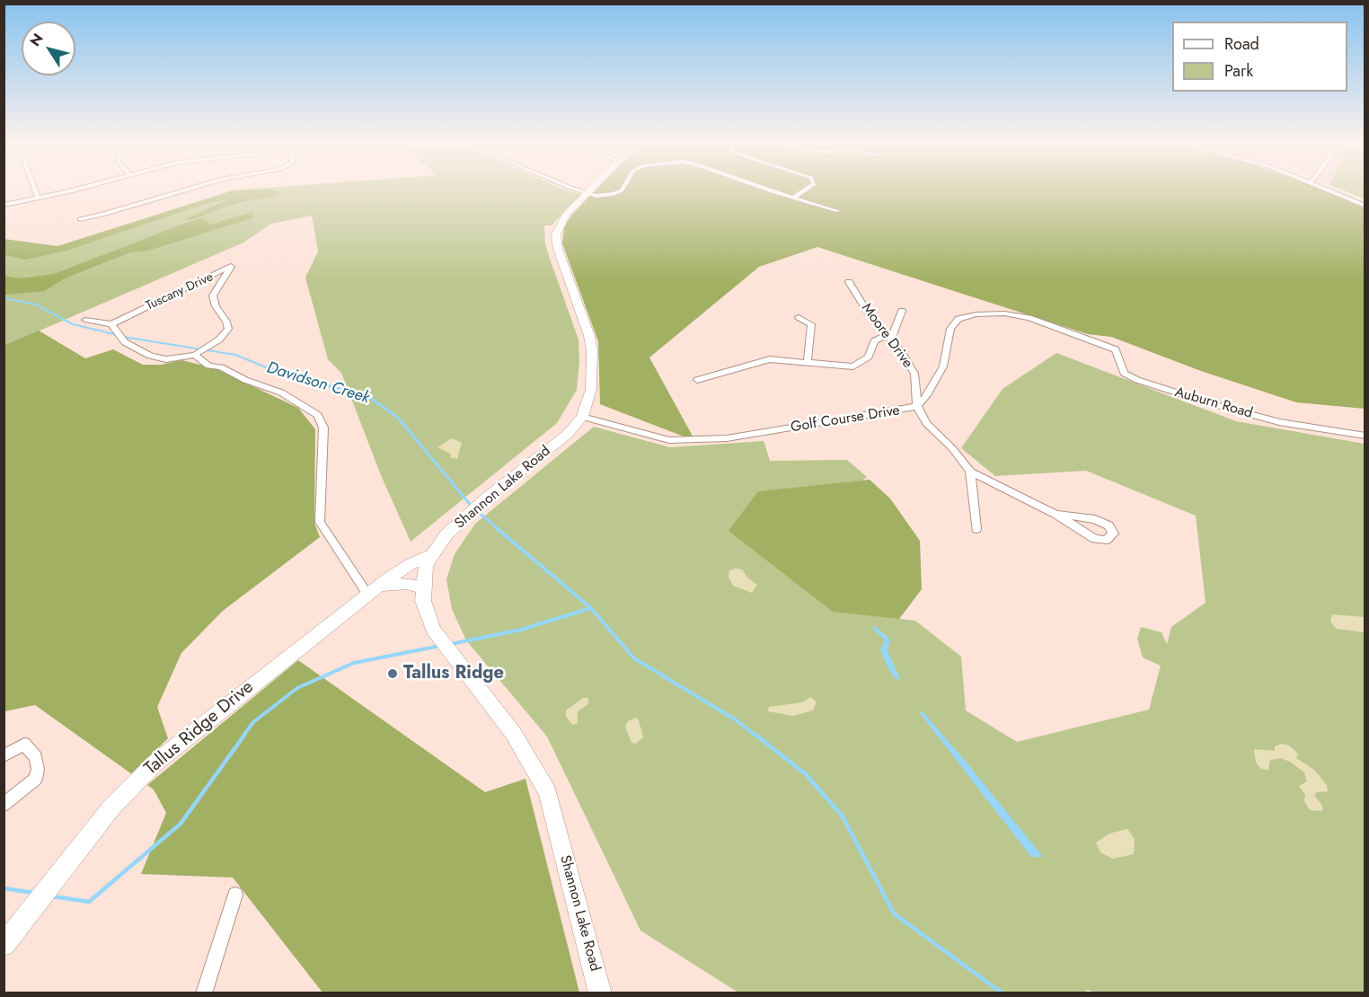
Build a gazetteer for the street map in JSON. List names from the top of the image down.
{
  "streets": {
    "main road": ["Shannon Lake Road", "Tallus Ridge Drive"],
    "street": [
      "Tuscany Drive",
      "Moore Drive",
      "Auburn Road",
      "Golf Course Drive"
    ]
  },
  "crossings": [
    ["Moore Drive", "Golf Course Drive"],
    ["Auburn Road", "Golf Course Drive"],
    ["Golf Course Drive", "Shannon Lake Road"],
    ["Shannon Lake Road", "Tallus Ridge Drive"]
  ],
  "water": ["Davidson Creek"],
  "places": ["Tallus Ridge"],
  "legend": ["Road", "Park"],
  "north": "top left"
}
